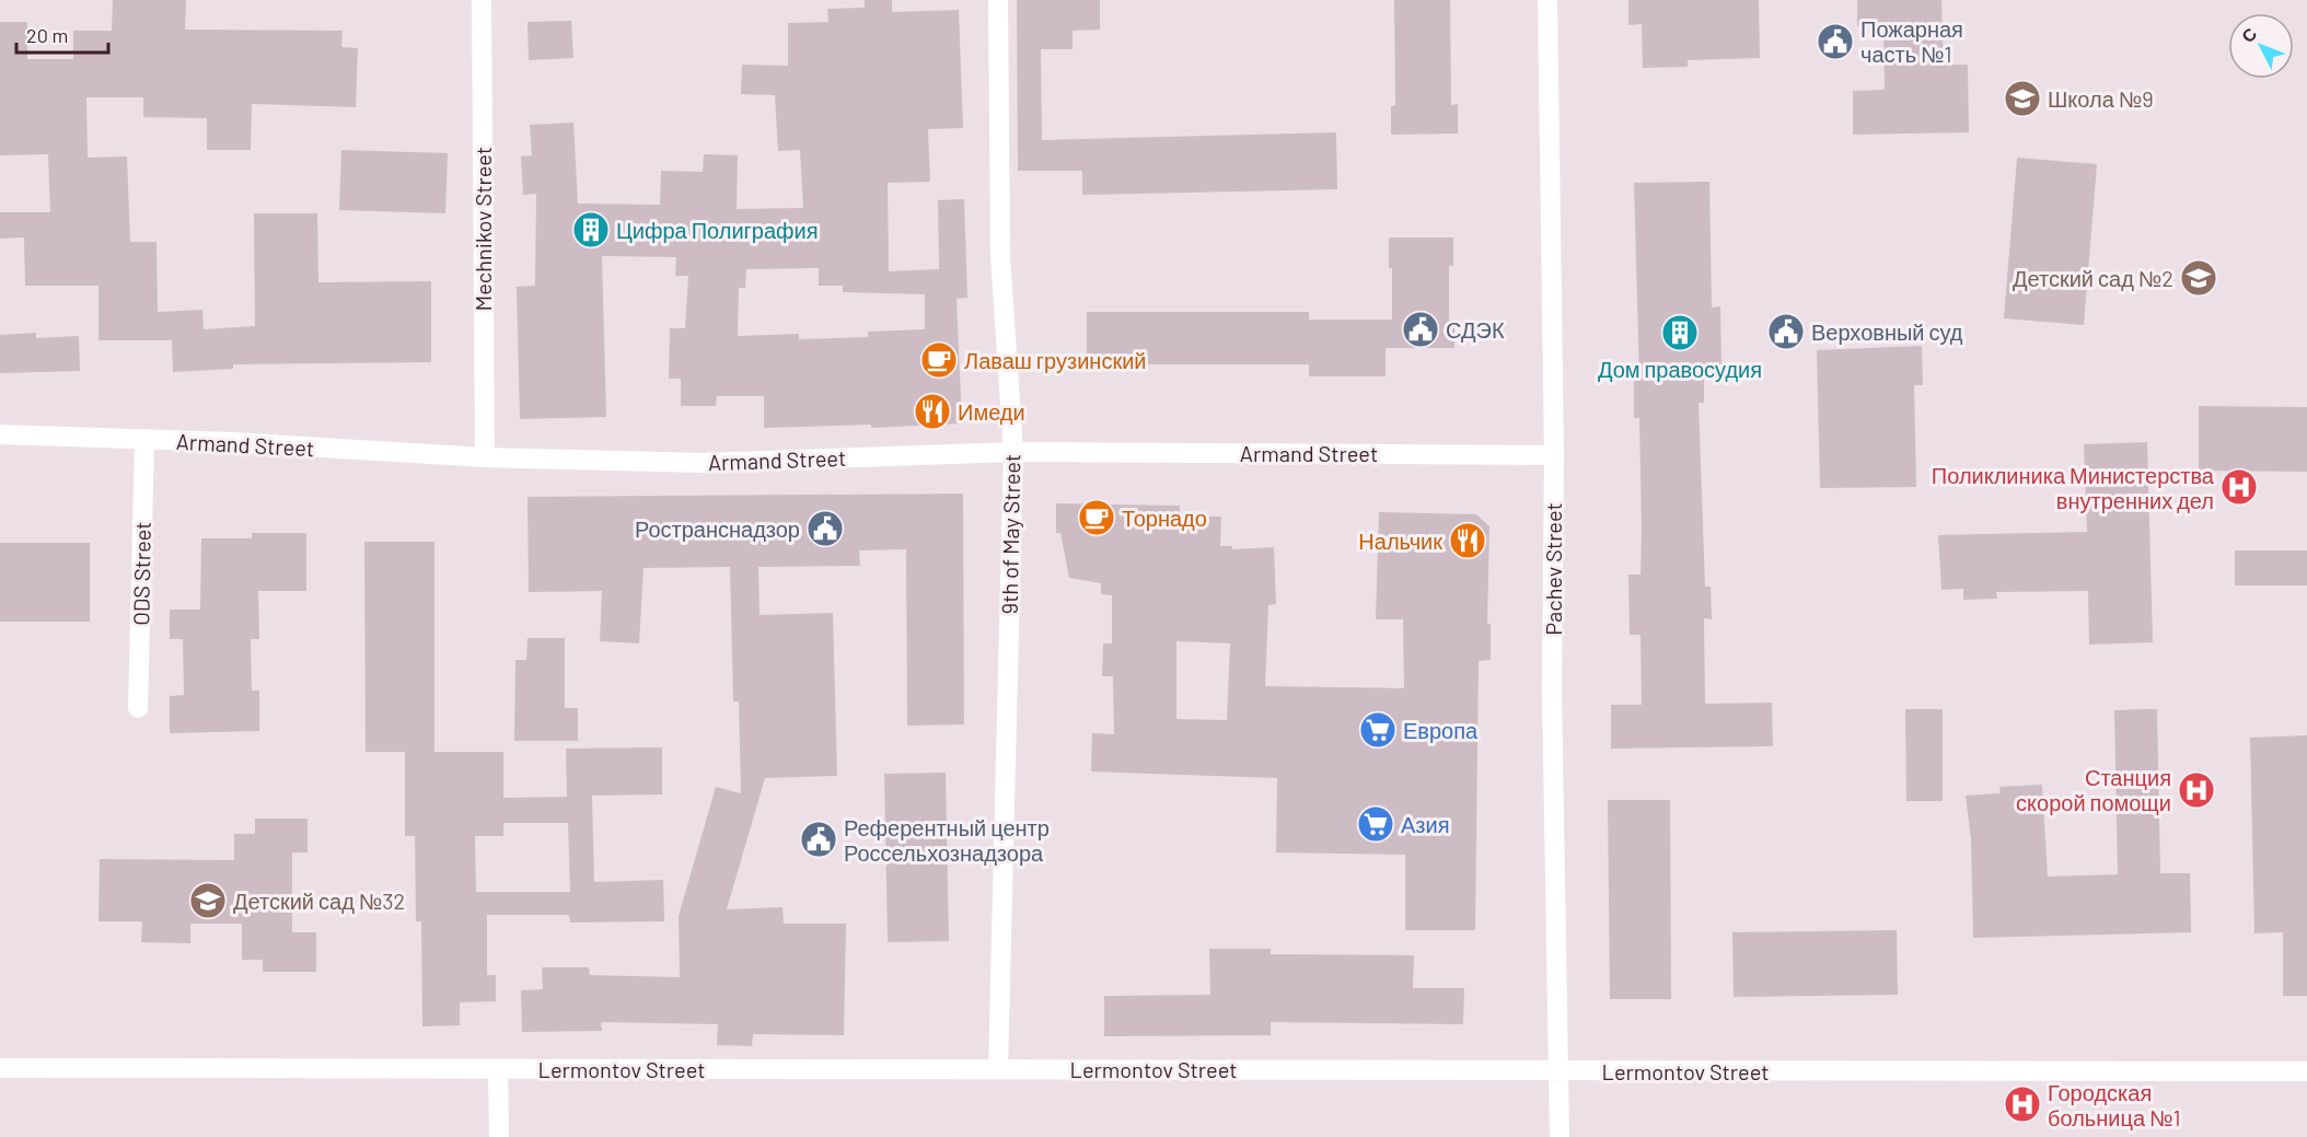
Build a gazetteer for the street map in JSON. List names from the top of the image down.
{
  "streets": {
    "street": [
      "Mechnikov Street",
      "Armand Street",
      "9th of May Street",
      "Pachev Street",
      "ODS Street",
      "Lermontov Street"
    ]
  },
  "crossings": [
    ["Mechnikov Street", "Armand Street"],
    ["Armand Street", "9th of May Street"],
    ["Armand Street", "Pachev Street"],
    ["Armand Street", "ODS Street"],
    ["9th of May Street", "Lermontov Street"],
    ["Pachev Street", "Lermontov Street"]
  ],
  "places": {
    "public building": [
      "Пожарная часть №1",
      "СДЭК",
      "Верховный суд",
      "Ространснадзор",
      "Референтный центр Россельхознадзора"
    ],
    "school or university": ["Школа №9", "Детский сад №2", "Детский сад №32"],
    "building": ["Цифра Полиграфия", "Дом правосудия"],
    "cafe": ["Лаваш грузинский", "Торнадо"],
    "restaurant": ["Имеди", "Нальчик"],
    "hospital": ["Поликлиника Министерства внутренних дел", "Станция скорой помощи", "Городская больница №1"],
    "supermarket": ["Европа", "Азия"]
  },
  "scale_bar": "20 m",
  "north": "top left"
}
